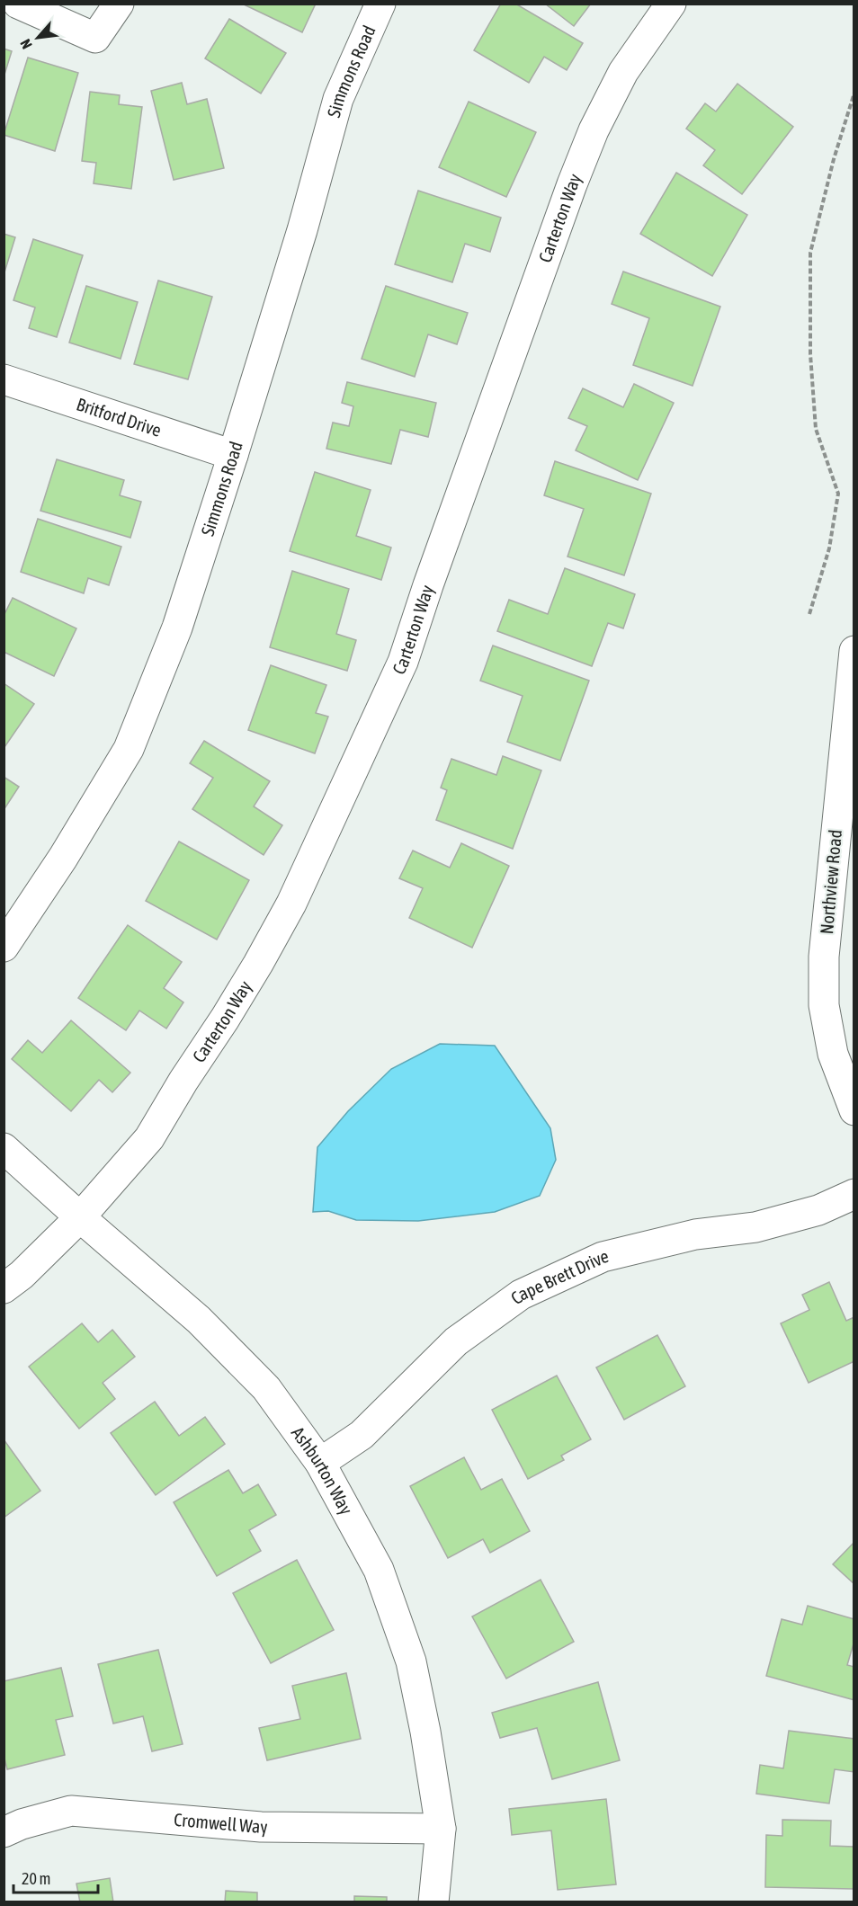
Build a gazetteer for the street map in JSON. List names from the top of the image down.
{
  "streets": {
    "street": [
      "Simmons Road",
      "Carterton Way",
      "Britford Drive",
      "Northview Road",
      "Cape Brett Drive",
      "Ashburton Way",
      "Cromwell Way"
    ]
  },
  "crossings": [
    ["Simmons Road", "Britford Drive"],
    ["Carterton Way", "Ashburton Way"],
    ["Cape Brett Drive", "Ashburton Way"],
    ["Ashburton Way", "Cromwell Way"]
  ],
  "scale_bar": "20 m",
  "north": "bottom left"
}
